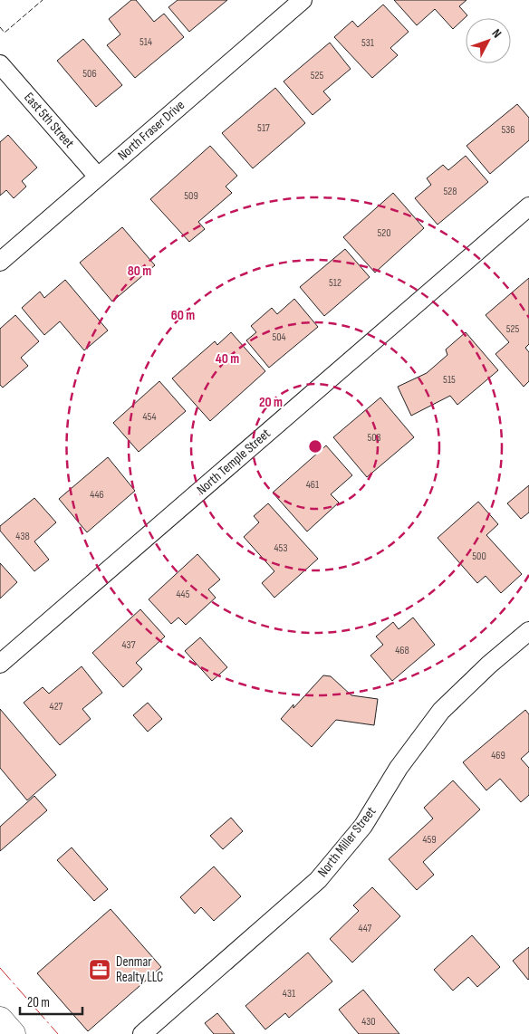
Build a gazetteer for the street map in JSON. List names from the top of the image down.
{
  "streets": {
    "street": [
      "East 5th Street",
      "North Fraser Drive",
      "North Temple Street",
      "North Miller Street"
    ]
  },
  "crossings": [
    ["East 5th Street", "North Fraser Drive"]
  ],
  "places": {
    "office": ["Denmar Realty LLC"]
  },
  "house_numbers": [
    "514",
    "531",
    "506",
    "525",
    "517",
    "536",
    "528",
    "509",
    "520",
    "512",
    "525",
    "504",
    "515",
    "454",
    "503",
    "461",
    "446",
    "438",
    "453",
    "500",
    "445",
    "437",
    "468",
    "427",
    "469",
    "459",
    "447",
    "431",
    "430"
  ],
  "scale_bar": "20 m",
  "north": "top right",
  "rings": [
    "80 m",
    "60 m",
    "40 m",
    "20 m"
  ]
}
